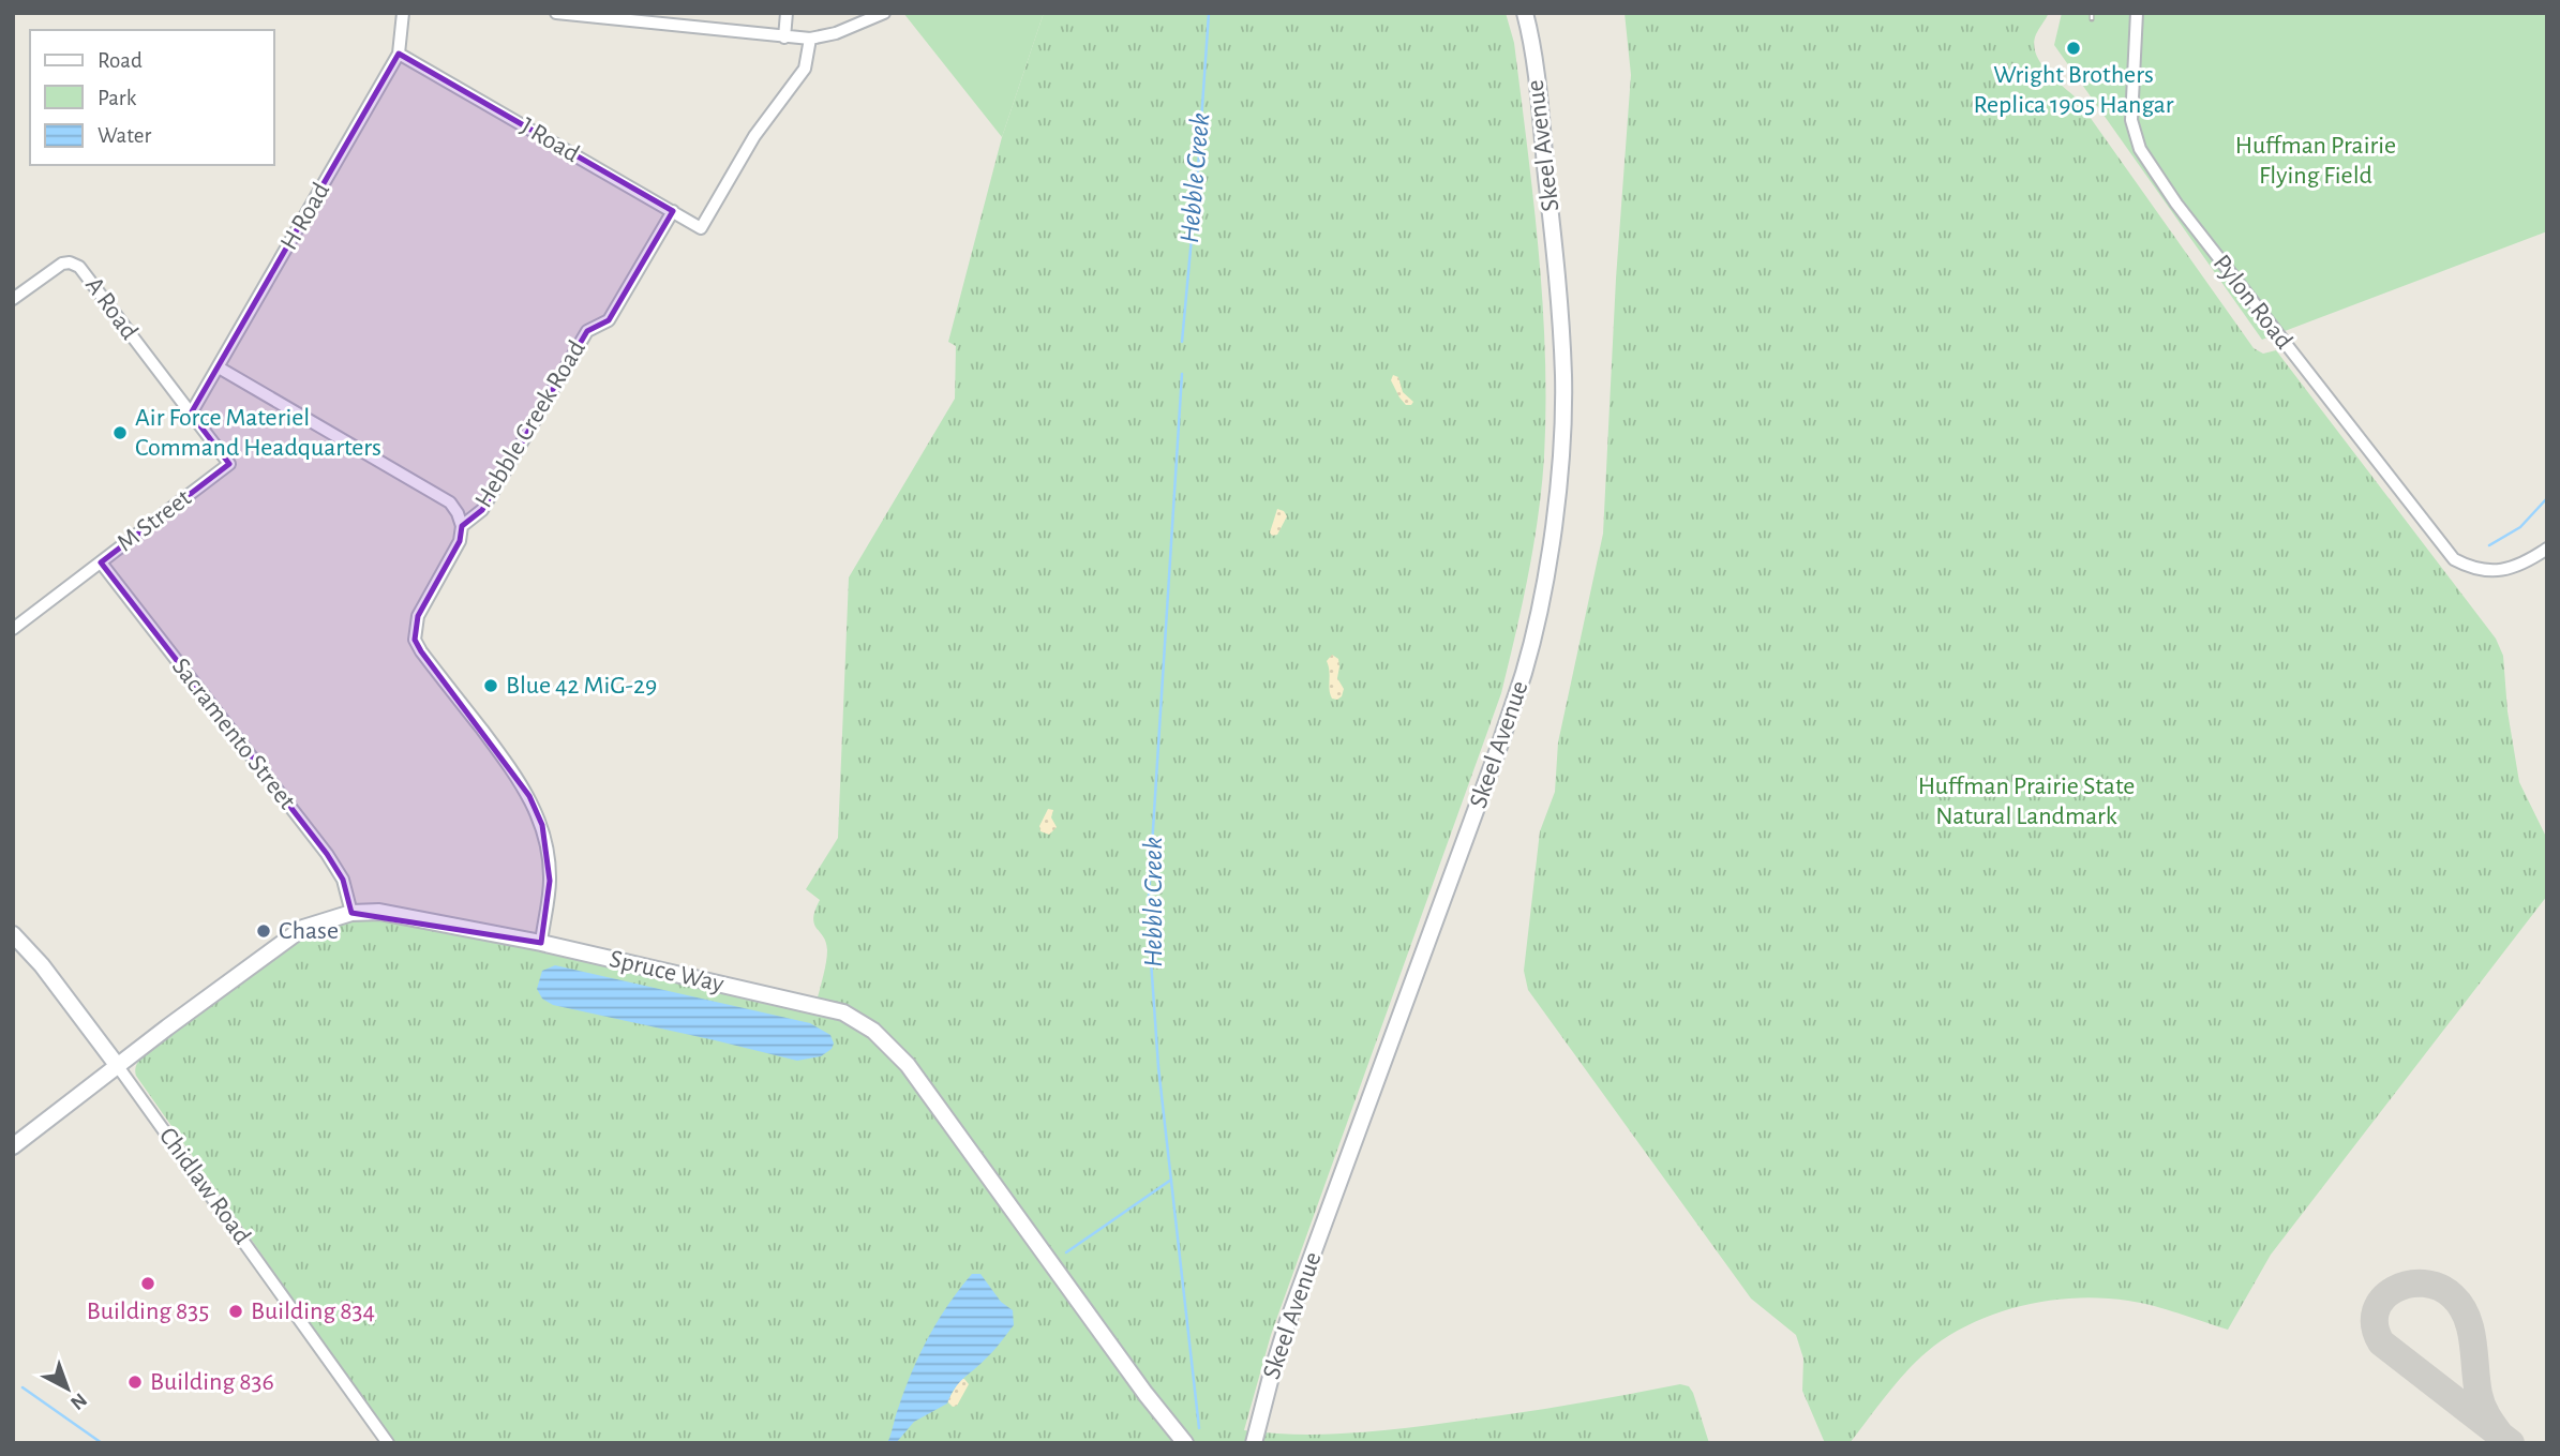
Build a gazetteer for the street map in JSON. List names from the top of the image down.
{
  "streets": {
    "street": [
      "J Road",
      "Skeel Avenue",
      "H Road",
      "Pylon Road",
      "A Road",
      "Hebble Creek Road",
      "M Street",
      "Sacramento Street",
      "Spruce Way",
      "Chidlaw Road"
    ]
  },
  "crossings": [
    ["J Road", "H Road"],
    ["J Road", "Hebble Creek Road"],
    ["H Road", "A Road"],
    ["H Road", "M Street"],
    ["A Road", "M Street"],
    ["M Street", "Sacramento Street"],
    ["Sacramento Street", "Spruce Way"],
    ["Spruce Way", "Chidlaw Road"]
  ],
  "water": ["Hebble Creek"],
  "parks": ["Huffman Prairie Flying Field", "Huffman Prairie State Natural Landmark"],
  "places": [
    "Wright Brothers Replica 1905 Hangar",
    "Air Force Materiel Command Headquarters",
    "Blue 42 MiG-29",
    "Chase",
    "Building 835",
    "Building 834",
    "Building 836"
  ],
  "legend": ["Road", "Park", "Water"],
  "north": "bottom right"
}
